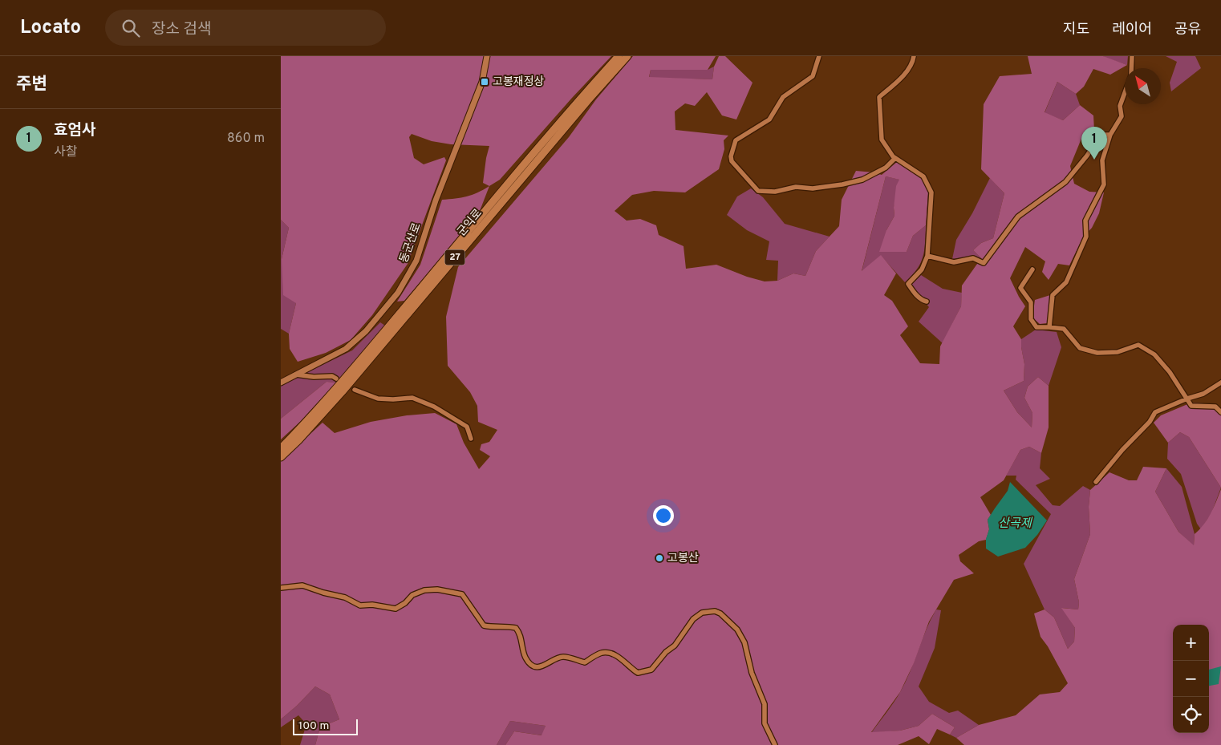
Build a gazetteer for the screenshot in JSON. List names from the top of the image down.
{
  "streets": {
    "highway": ["군익로", "27"],
    "street": ["동군산로"]
  },
  "water": ["산곡제"],
  "places": {
    "transit": ["고봉재정상"],
    "other": ["고봉산"]
  },
  "scale_bar": "100 m",
  "north": "top left",
  "page": {
    "header": "Locato",
    "search": "장소 검색",
    "nav": ["지도", "레이어", "공유"],
    "heading": "주변",
    "list": [
      {
        "mark": "1",
        "name": "효엄사",
        "note": "사찰",
        "value": "860 m"
      }
    ],
    "pins": "1",
    "map_buttons": ["+", "−"],
    "scale": "100 m"
  }
}
